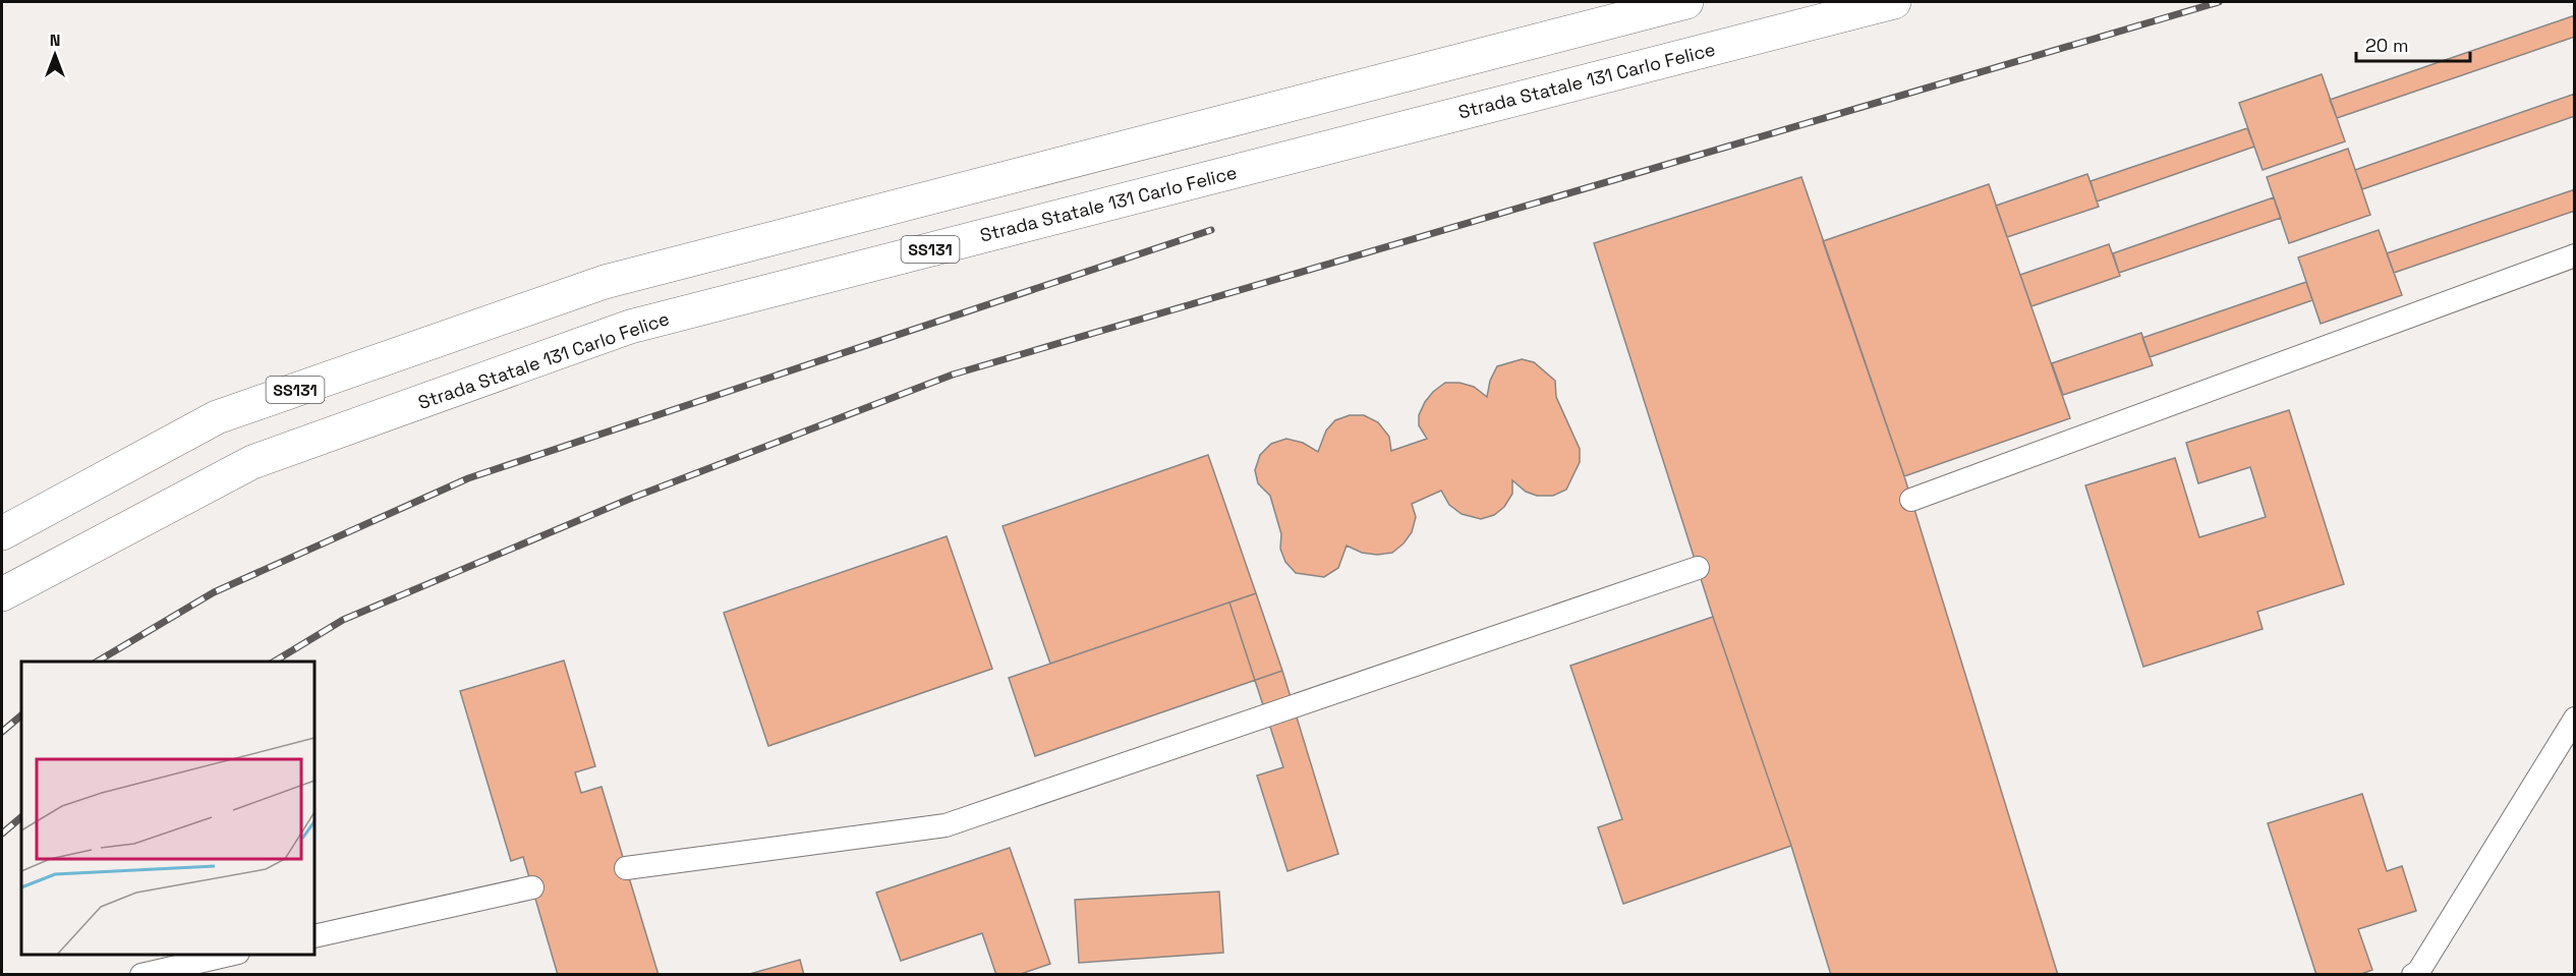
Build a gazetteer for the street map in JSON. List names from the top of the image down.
{
  "streets": {
    "highway": ["Strada Statale 131 Carlo Felice", "SS131"]
  },
  "scale_bar": "20 m",
  "north": "top"
}
